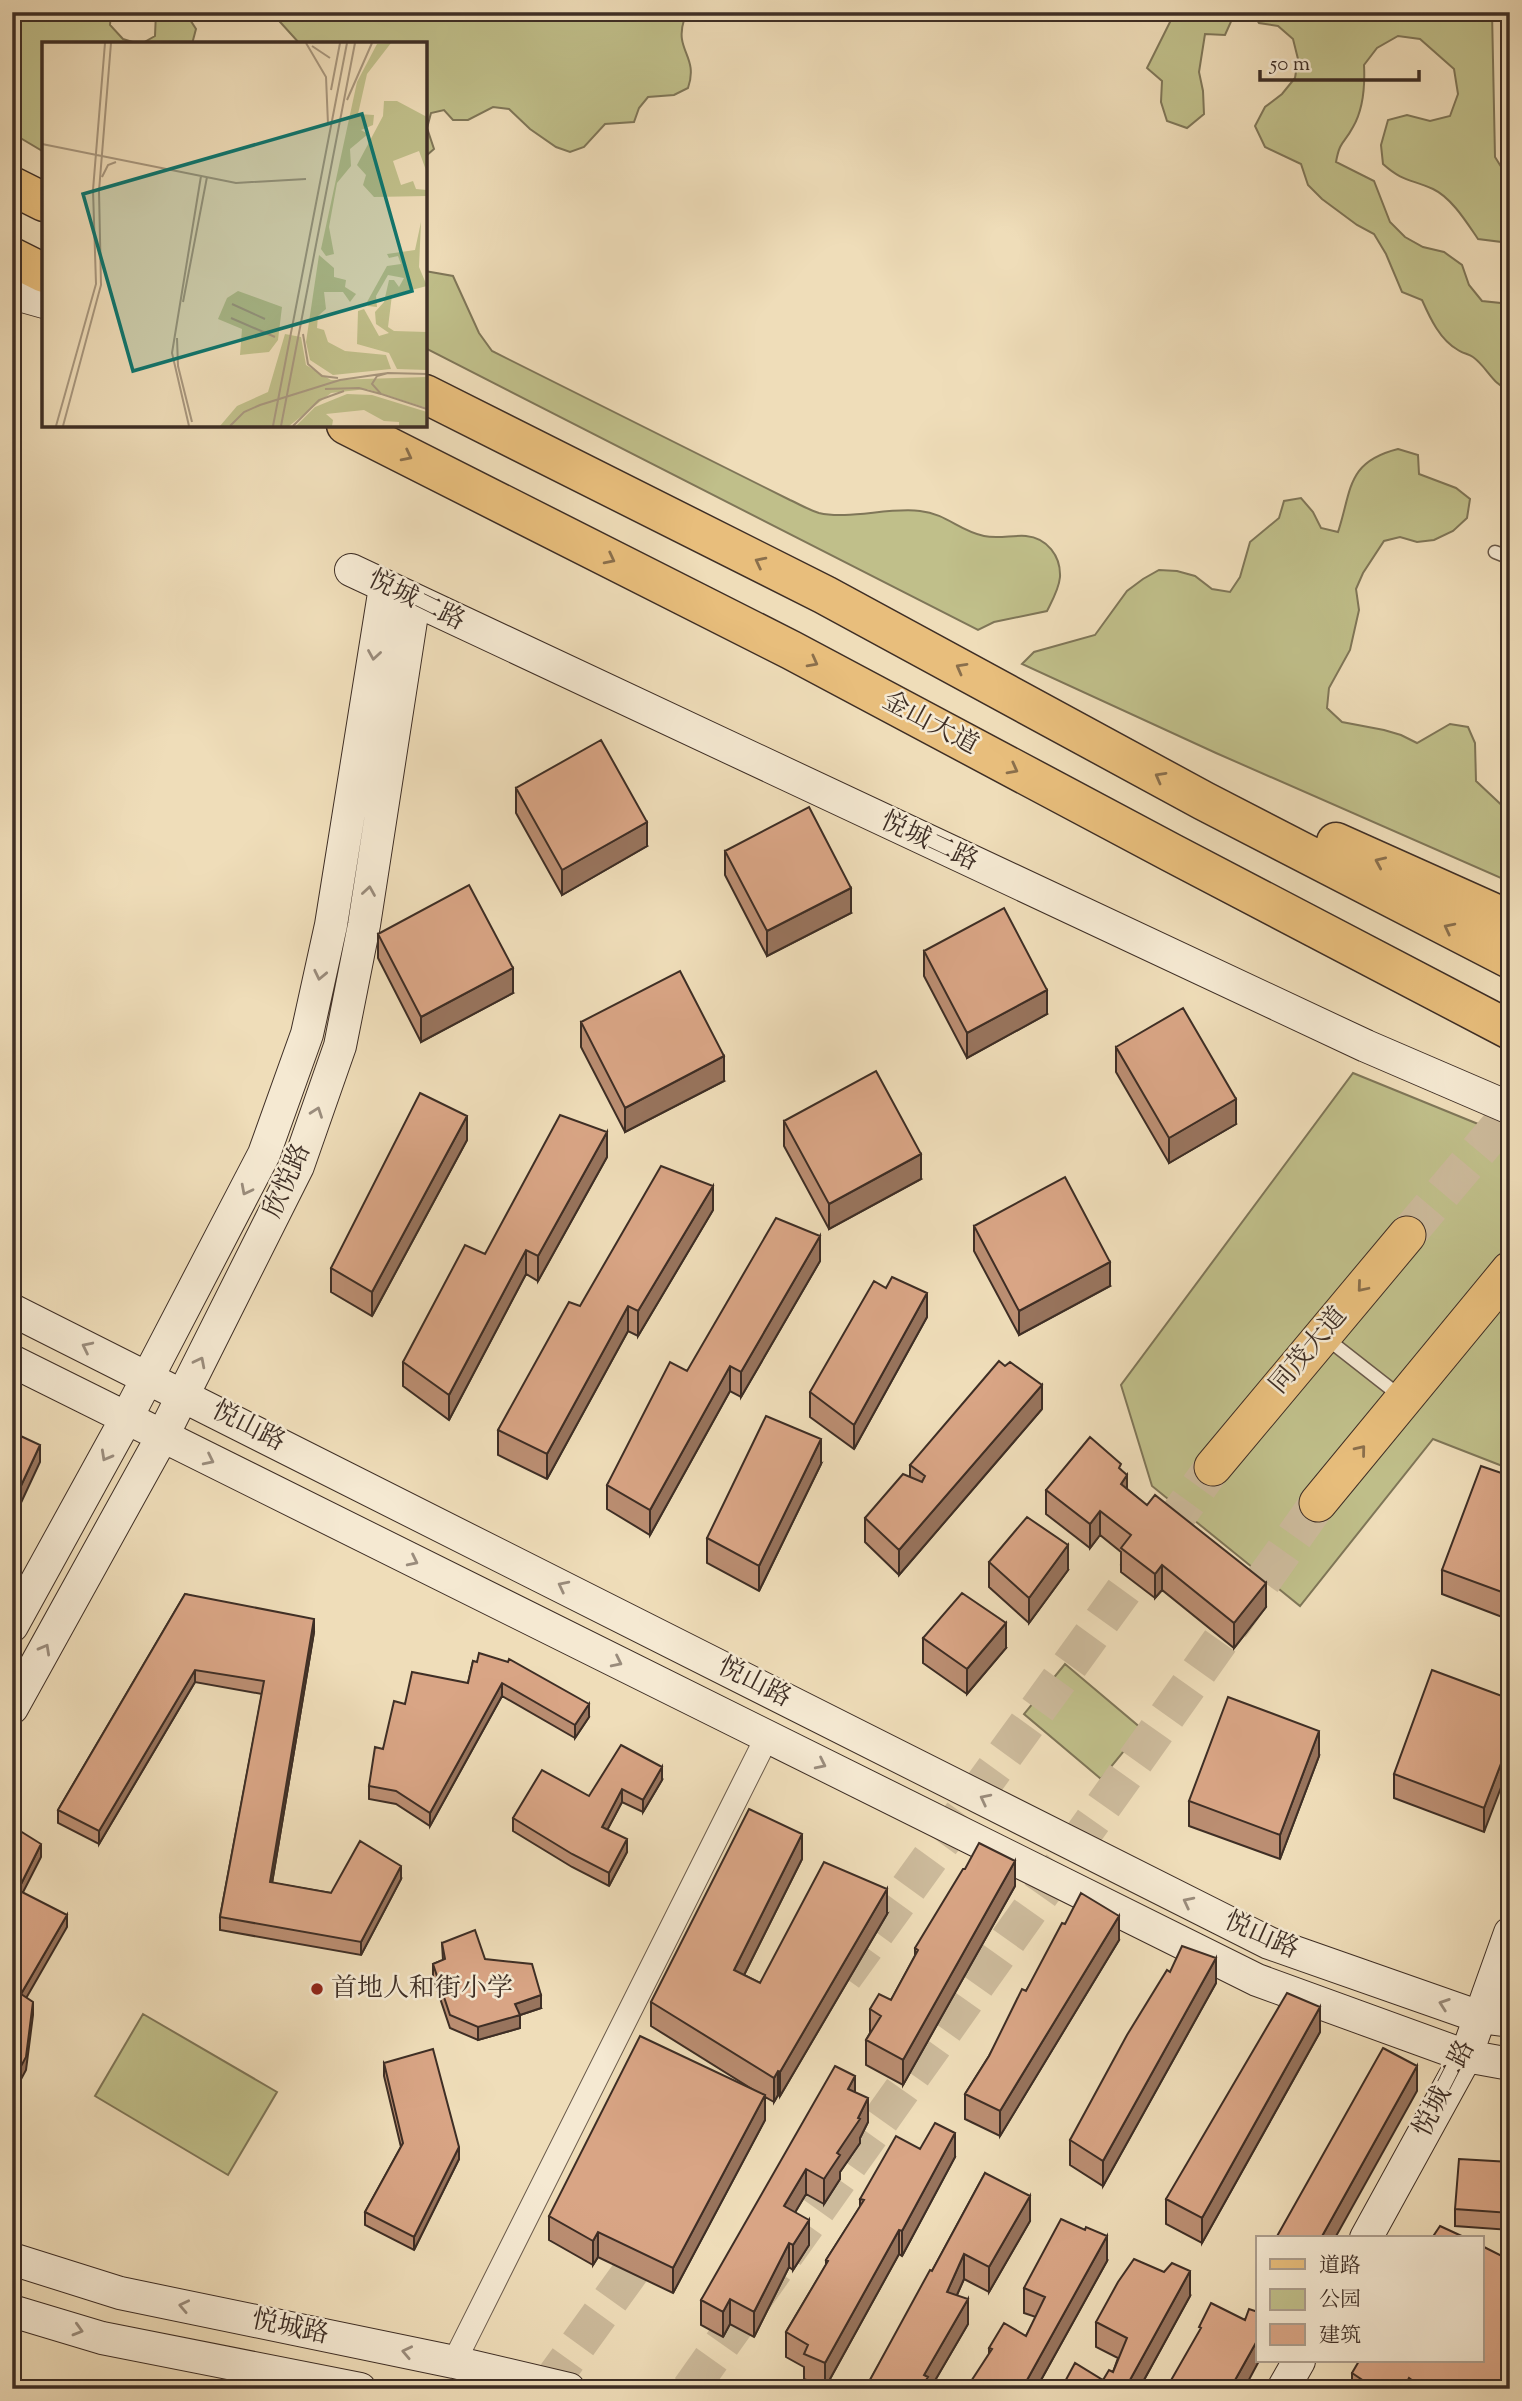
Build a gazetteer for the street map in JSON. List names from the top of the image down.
{
  "streets": {
    "highway": ["金山大道"],
    "main road": [
      "悦城二路",
      "欣悦路",
      "同茂大道",
      "悦山路",
      "悦城路"
    ]
  },
  "crossings": [
    ["悦城二路", "欣悦路"],
    ["悦城二路", "悦山路"],
    ["欣悦路", "悦山路"]
  ],
  "places": ["首地人和街小学"],
  "legend": ["道路", "公园", "建筑"],
  "scale_bar": "50 m"
}
